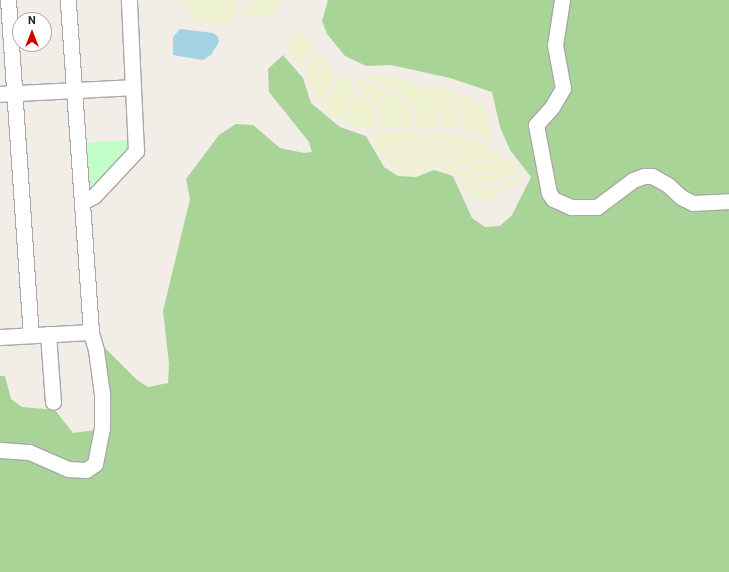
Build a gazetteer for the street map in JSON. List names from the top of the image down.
{
  "north": "top"
}
